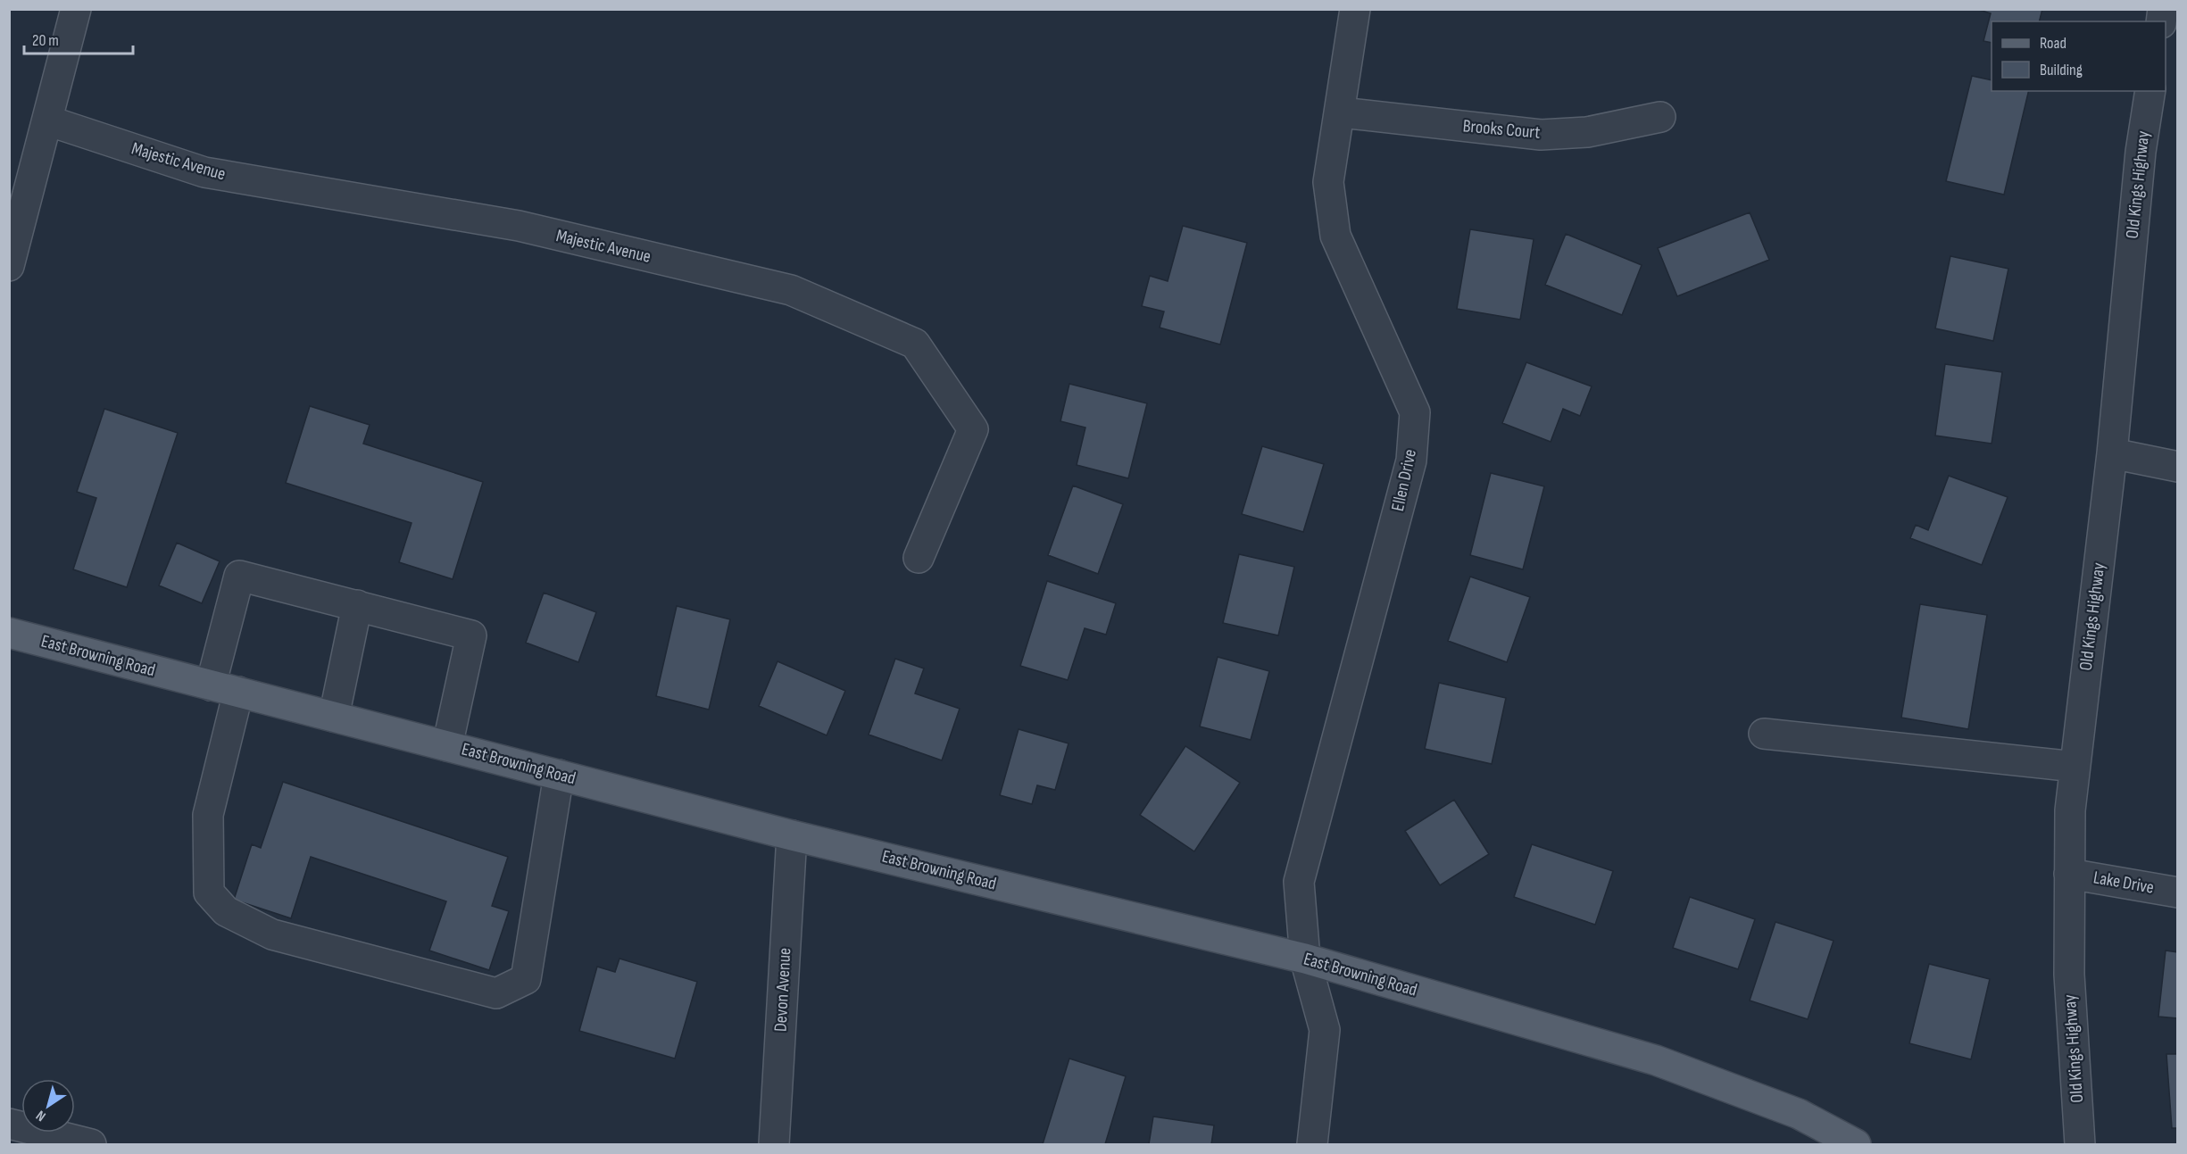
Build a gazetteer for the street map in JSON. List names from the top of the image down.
{
  "streets": {
    "main road": ["East Browning Road"],
    "street": [
      "Brooks Court",
      "Majestic Avenue",
      "Old Kings Highway",
      "Ellen Drive",
      "Lake Drive",
      "Devon Avenue"
    ]
  },
  "crossings": [
    ["Brooks Court", "Ellen Drive"],
    ["Old Kings Highway", "Lake Drive"],
    ["Ellen Drive", "East Browning Road"],
    ["East Browning Road", "Devon Avenue"]
  ],
  "legend": ["Road", "Building"],
  "scale_bar": "20 m",
  "north": "bottom left"
}
